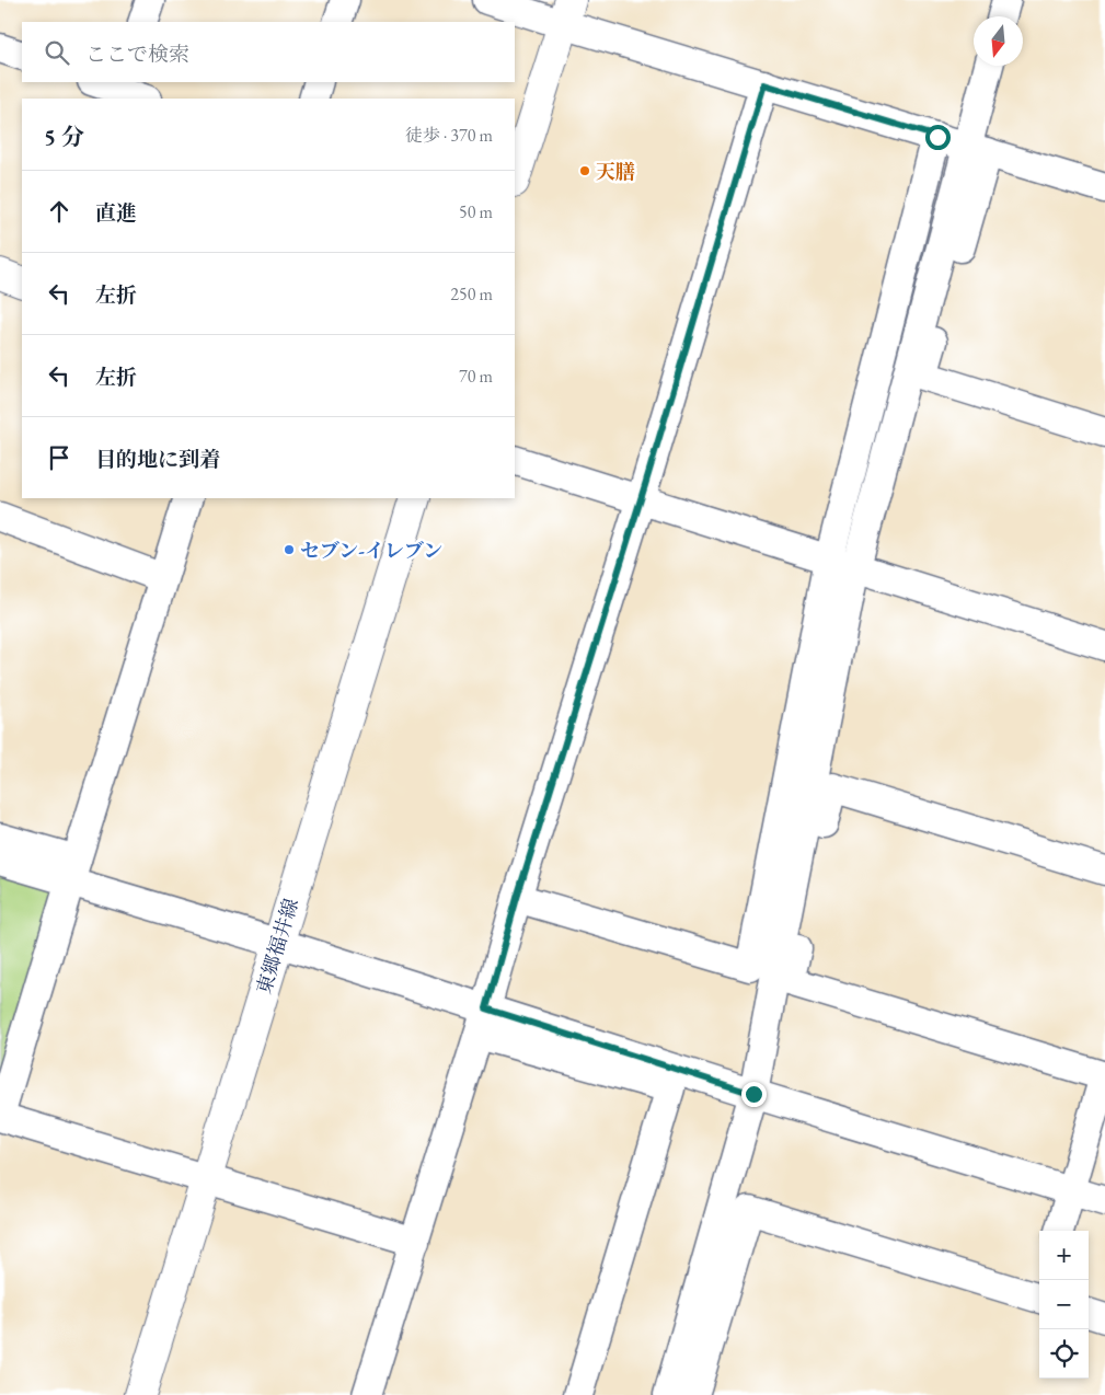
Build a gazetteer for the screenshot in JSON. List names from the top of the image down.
{
  "streets": {
    "main road": ["東郷福井線"]
  },
  "places": ["天膳", "セブン-イレブン"],
  "north": "bottom",
  "page": {
    "search": "ここで検索",
    "heading": ["5 分", "徒歩 · 370 m"],
    "list": [
      ["直進", "50 m"],
      ["左折", "250 m"],
      ["左折", "70 m"],
      "目的地に到着"
    ],
    "map_buttons": ["+", "−"]
  }
}
